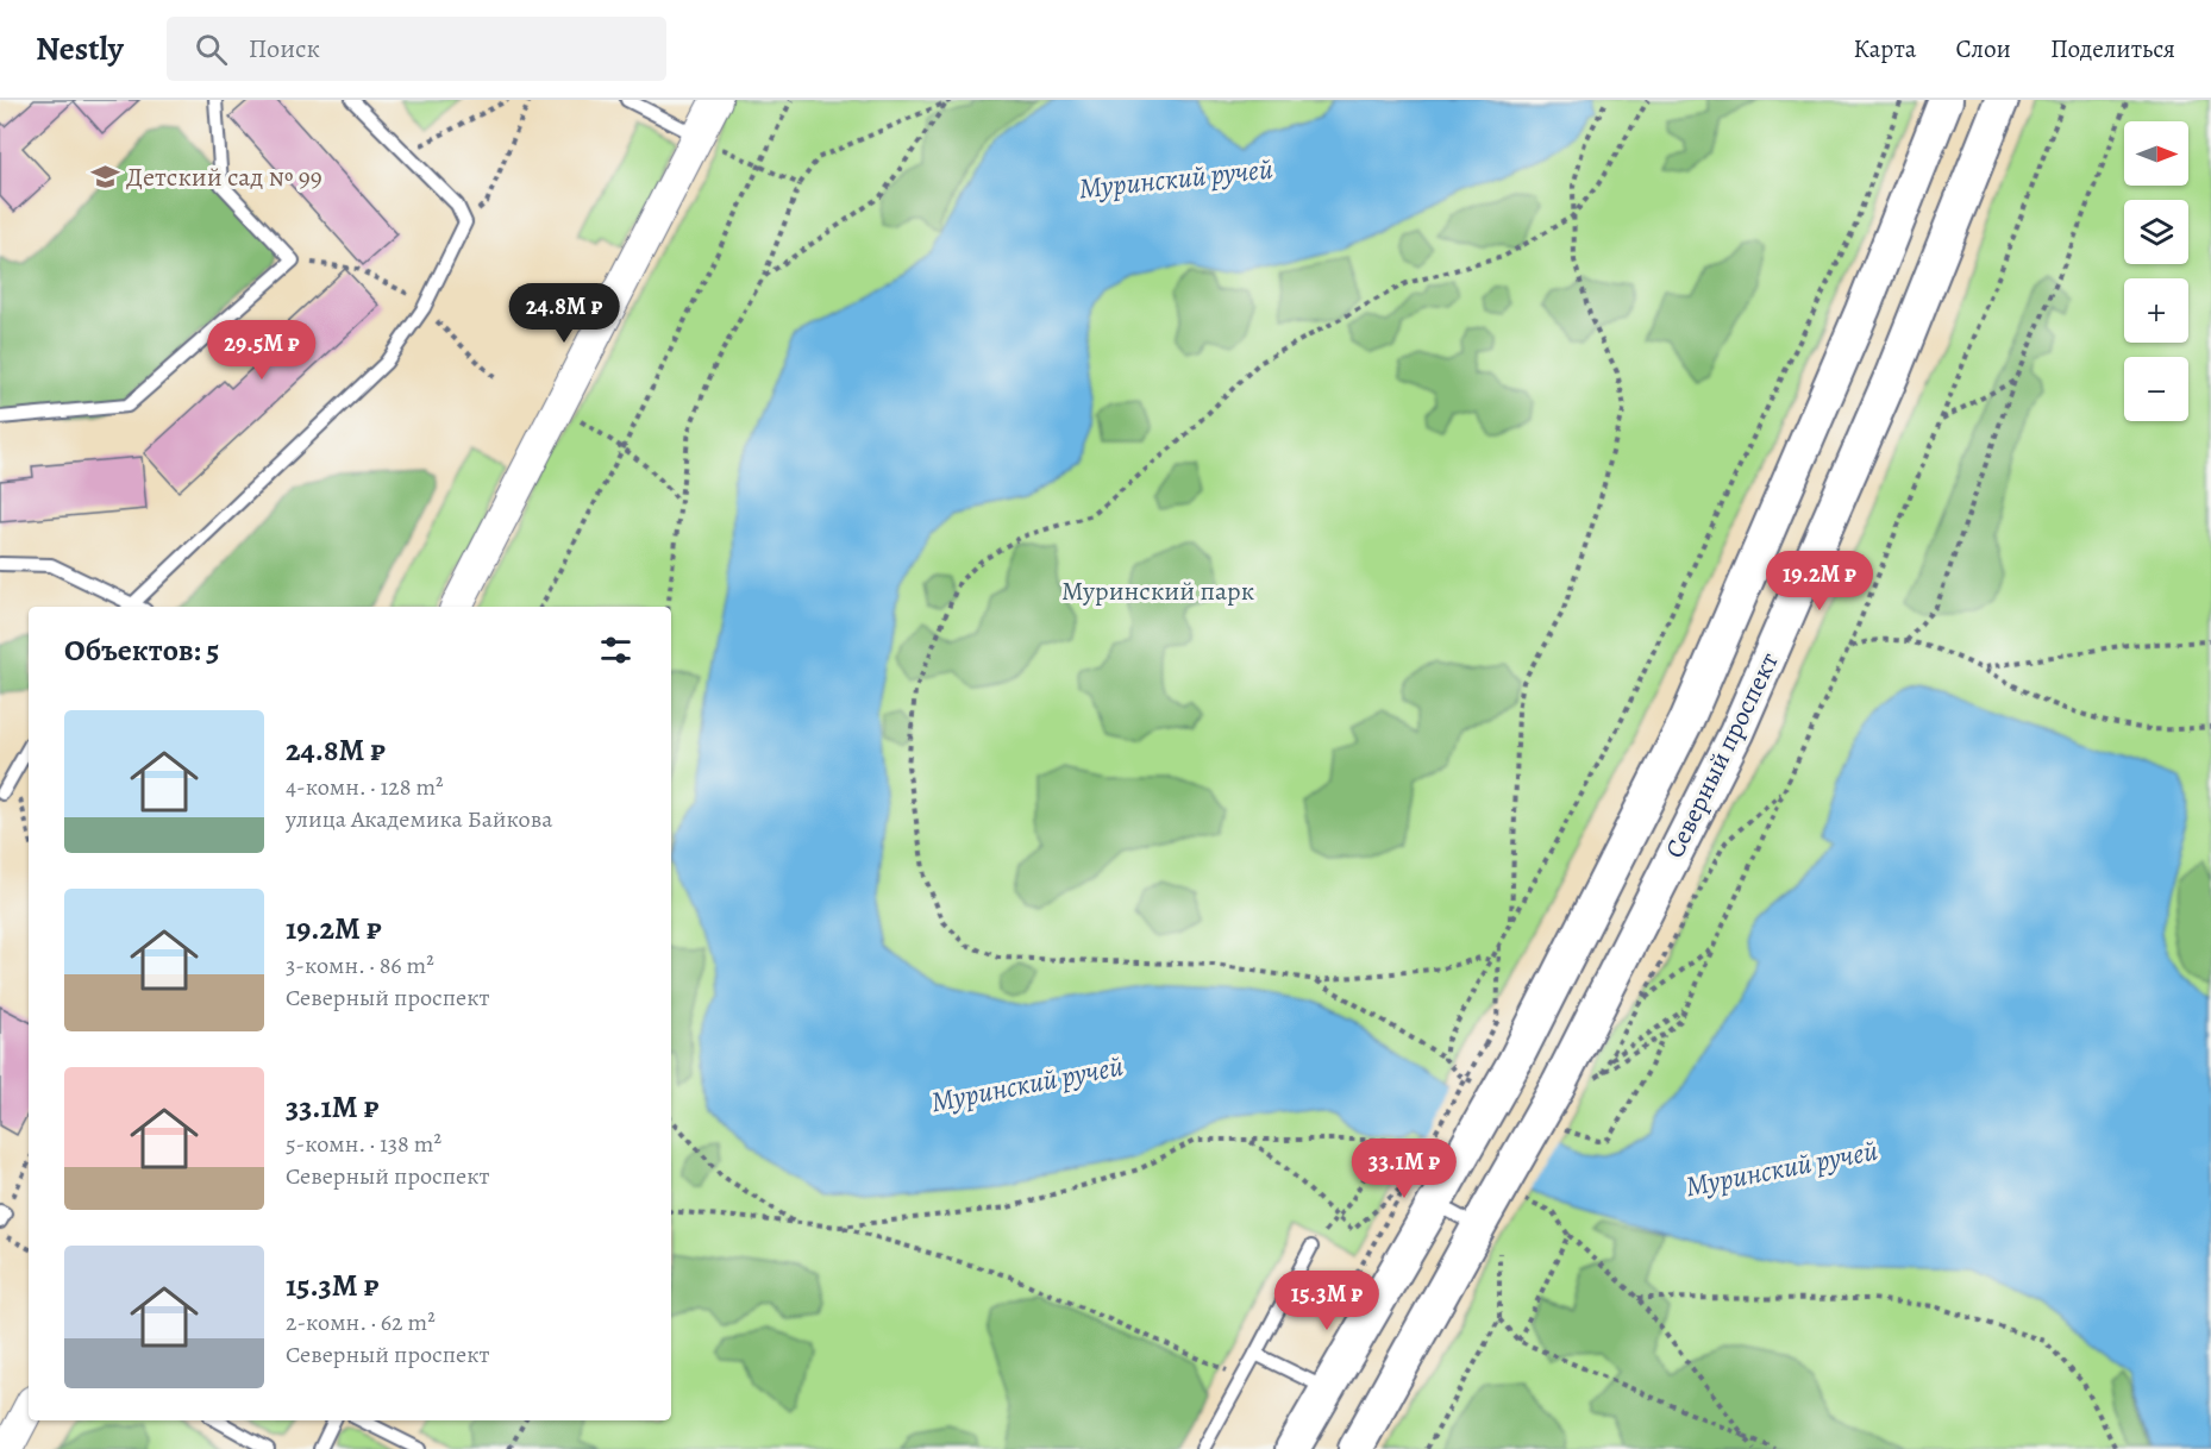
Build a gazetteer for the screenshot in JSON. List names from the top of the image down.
{
  "streets": {
    "main road": ["Северный проспект"]
  },
  "water": ["Муринский ручей"],
  "parks": ["Муринский парк"],
  "places": {
    "school or university": ["Детский сад № 99"]
  },
  "north": "right",
  "page": {
    "header": "Nestly",
    "search": "Поиск",
    "nav": ["Карта", "Слои", "Поделиться"],
    "map_buttons": ["+", "−"],
    "price": [
      "24.8M ₽",
      "29.5M ₽",
      "19.2M ₽",
      "33.1M ₽",
      "15.3M ₽"
    ],
    "heading": "Объектов: 5",
    "list": [
      {
        "name": "24.8M ₽",
        "note": "4-комн. · 128 m² · улица Академика Байкова"
      },
      {
        "name": "19.2M ₽",
        "note": "3-комн. · 86 m² · Северный проспект"
      },
      {
        "name": "33.1M ₽",
        "note": "5-комн. · 138 m² · Северный проспект"
      },
      {
        "name": "15.3M ₽",
        "note": "2-комн. · 62 m² · Северный проспект"
      }
    ]
  }
}
